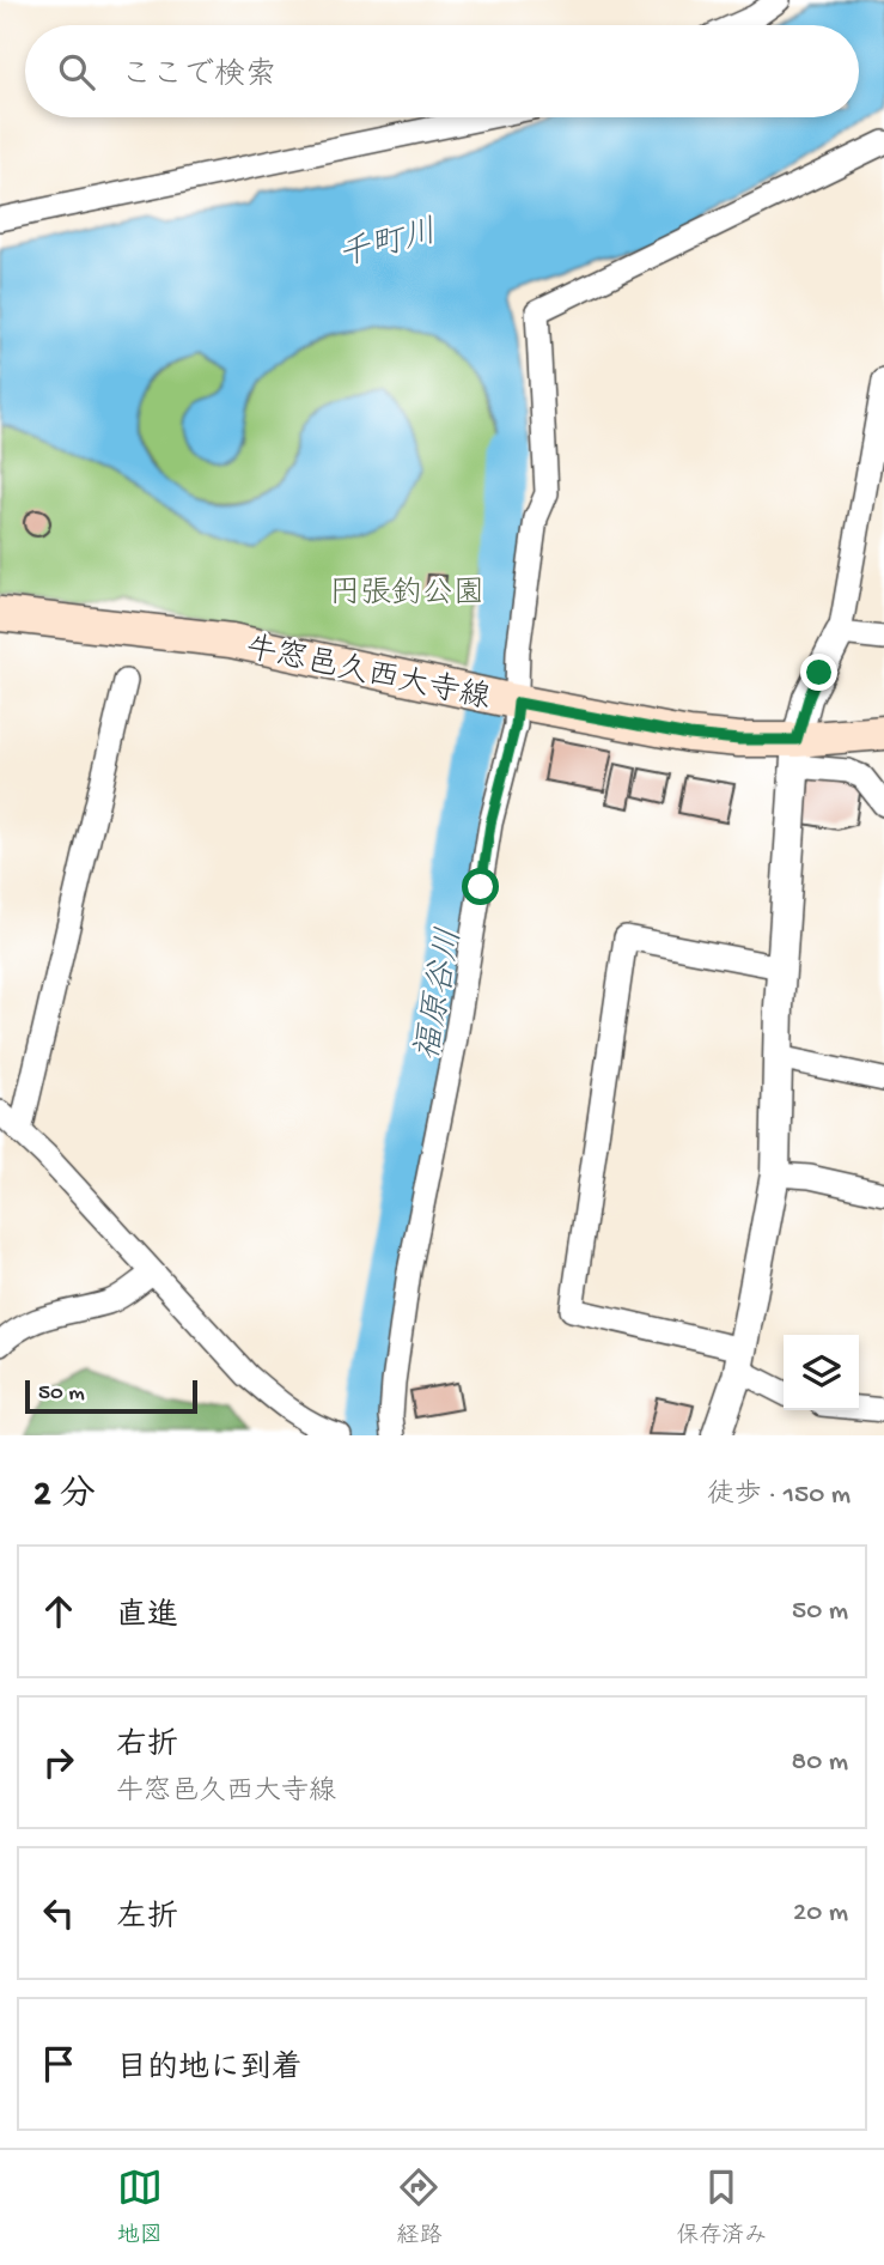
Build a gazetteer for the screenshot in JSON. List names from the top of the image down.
{
  "streets": {
    "main road": ["牛窓邑久西大寺線"]
  },
  "water": ["千町川", "福原谷川"],
  "parks": ["円張釣公園"],
  "scale_bar": "50 m",
  "page": {
    "search": "ここで検索",
    "scale": "50 m",
    "heading": ["2 分", "徒歩 · 150 m"],
    "list": [
      ["直進", "50 m"],
      ["右折", "牛窓邑久西大寺線", "80 m"],
      ["左折", "20 m"],
      "目的地に到着"
    ],
    "nav": ["地図", "経路", "保存済み"]
  }
}
